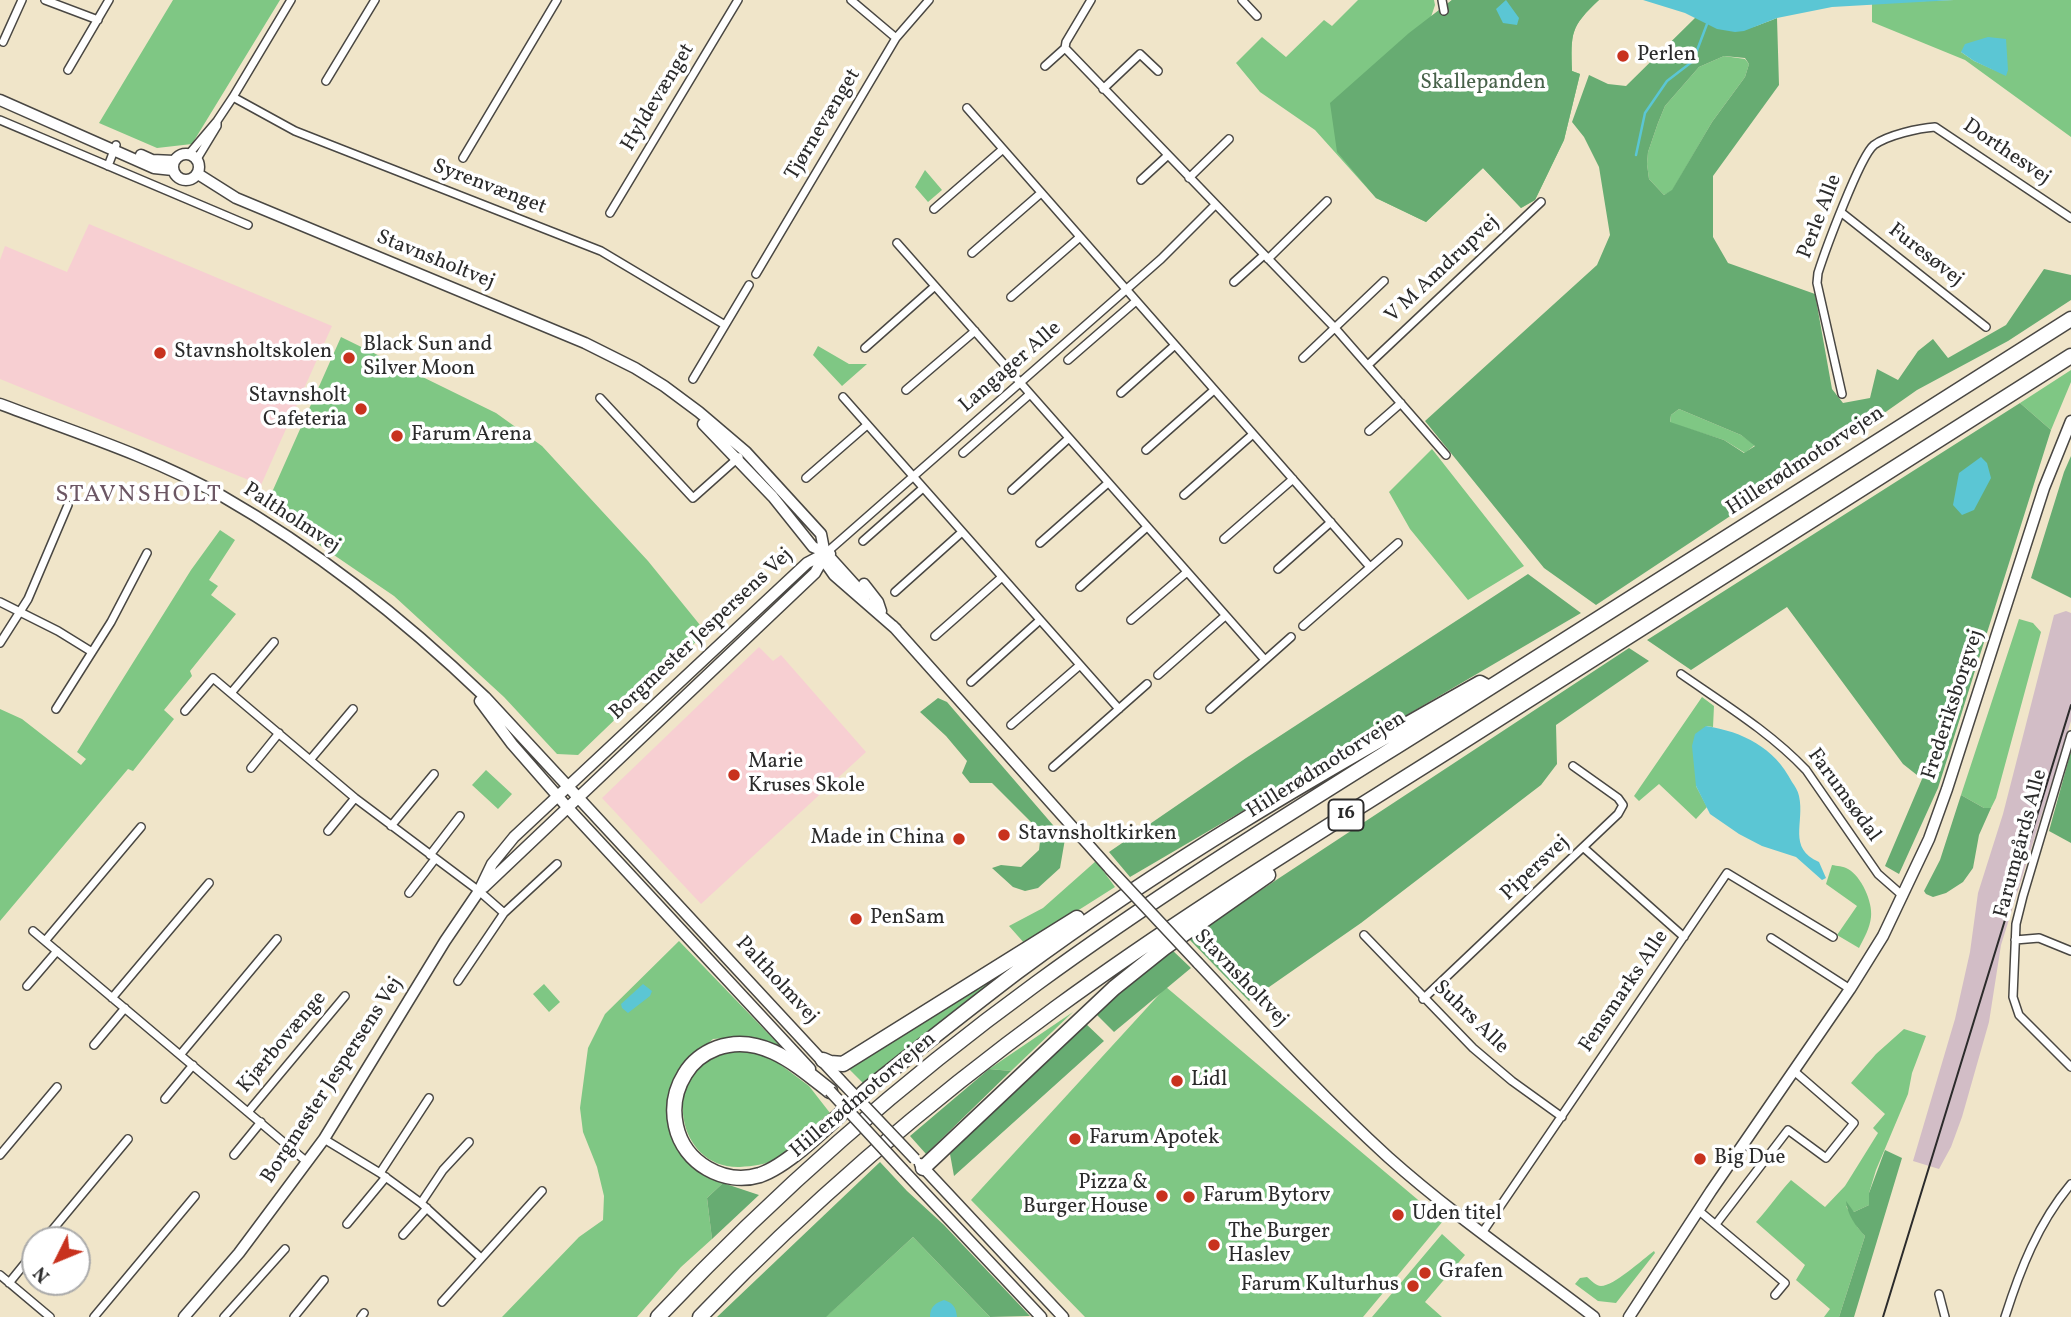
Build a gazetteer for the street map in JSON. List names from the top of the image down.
{
  "streets": {
    "highway": ["Hillerødmotorvejen", "16"],
    "street": [
      "Hyldevænget",
      "Tjørnevænget",
      "Dorthesvej",
      "Syrenvænget",
      "Perle Alle",
      "Furesøvej",
      "Stavnsholtvej",
      "V M Amdrupvej",
      "Langager Alle",
      "Paltholmvej",
      "Borgmester Jespersens Vej",
      "Frederiksborgvej",
      "Farumsødal",
      "Farumgårds Alle",
      "Pipersvej",
      "Fensmarks Alle",
      "Suhrs Alle",
      "Kjærbovænge"
    ]
  },
  "crossings": [
    ["Dorthesvej", "Perle Alle"],
    ["Perle Alle", "Furesøvej"],
    ["Stavnsholtvej", "Langager Alle"],
    ["Stavnsholtvej", "Borgmester Jespersens Vej"],
    ["Stavnsholtvej", "Fensmarks Alle"],
    ["Langager Alle", "Borgmester Jespersens Vej"],
    ["Paltholmvej", "Borgmester Jespersens Vej"],
    ["Borgmester Jespersens Vej", "Kjærbovænge"],
    ["Frederiksborgvej", "Farumsødal"],
    ["Pipersvej", "Suhrs Alle"],
    ["Fensmarks Alle", "Suhrs Alle"]
  ],
  "districts": ["STAVNSHOLT"],
  "parks": ["Skallepanden"],
  "places": [
    "Perlen",
    "Stavnsholtskolen",
    "Black Sun and Silver Moon",
    "Stavnsholt Cafeteria",
    "Farum Arena",
    "Marie Kruses Skole",
    "Stavnsholtkirken",
    "Made in China",
    "PenSam",
    "Lidl",
    "Farum Apotek",
    "Big Due",
    "Pizza & Burger House",
    "Farum Bytorv",
    "Uden titel",
    "The Burger Haslev",
    "Grafen",
    "Farum Kulturhus"
  ],
  "north": "bottom left"
}
